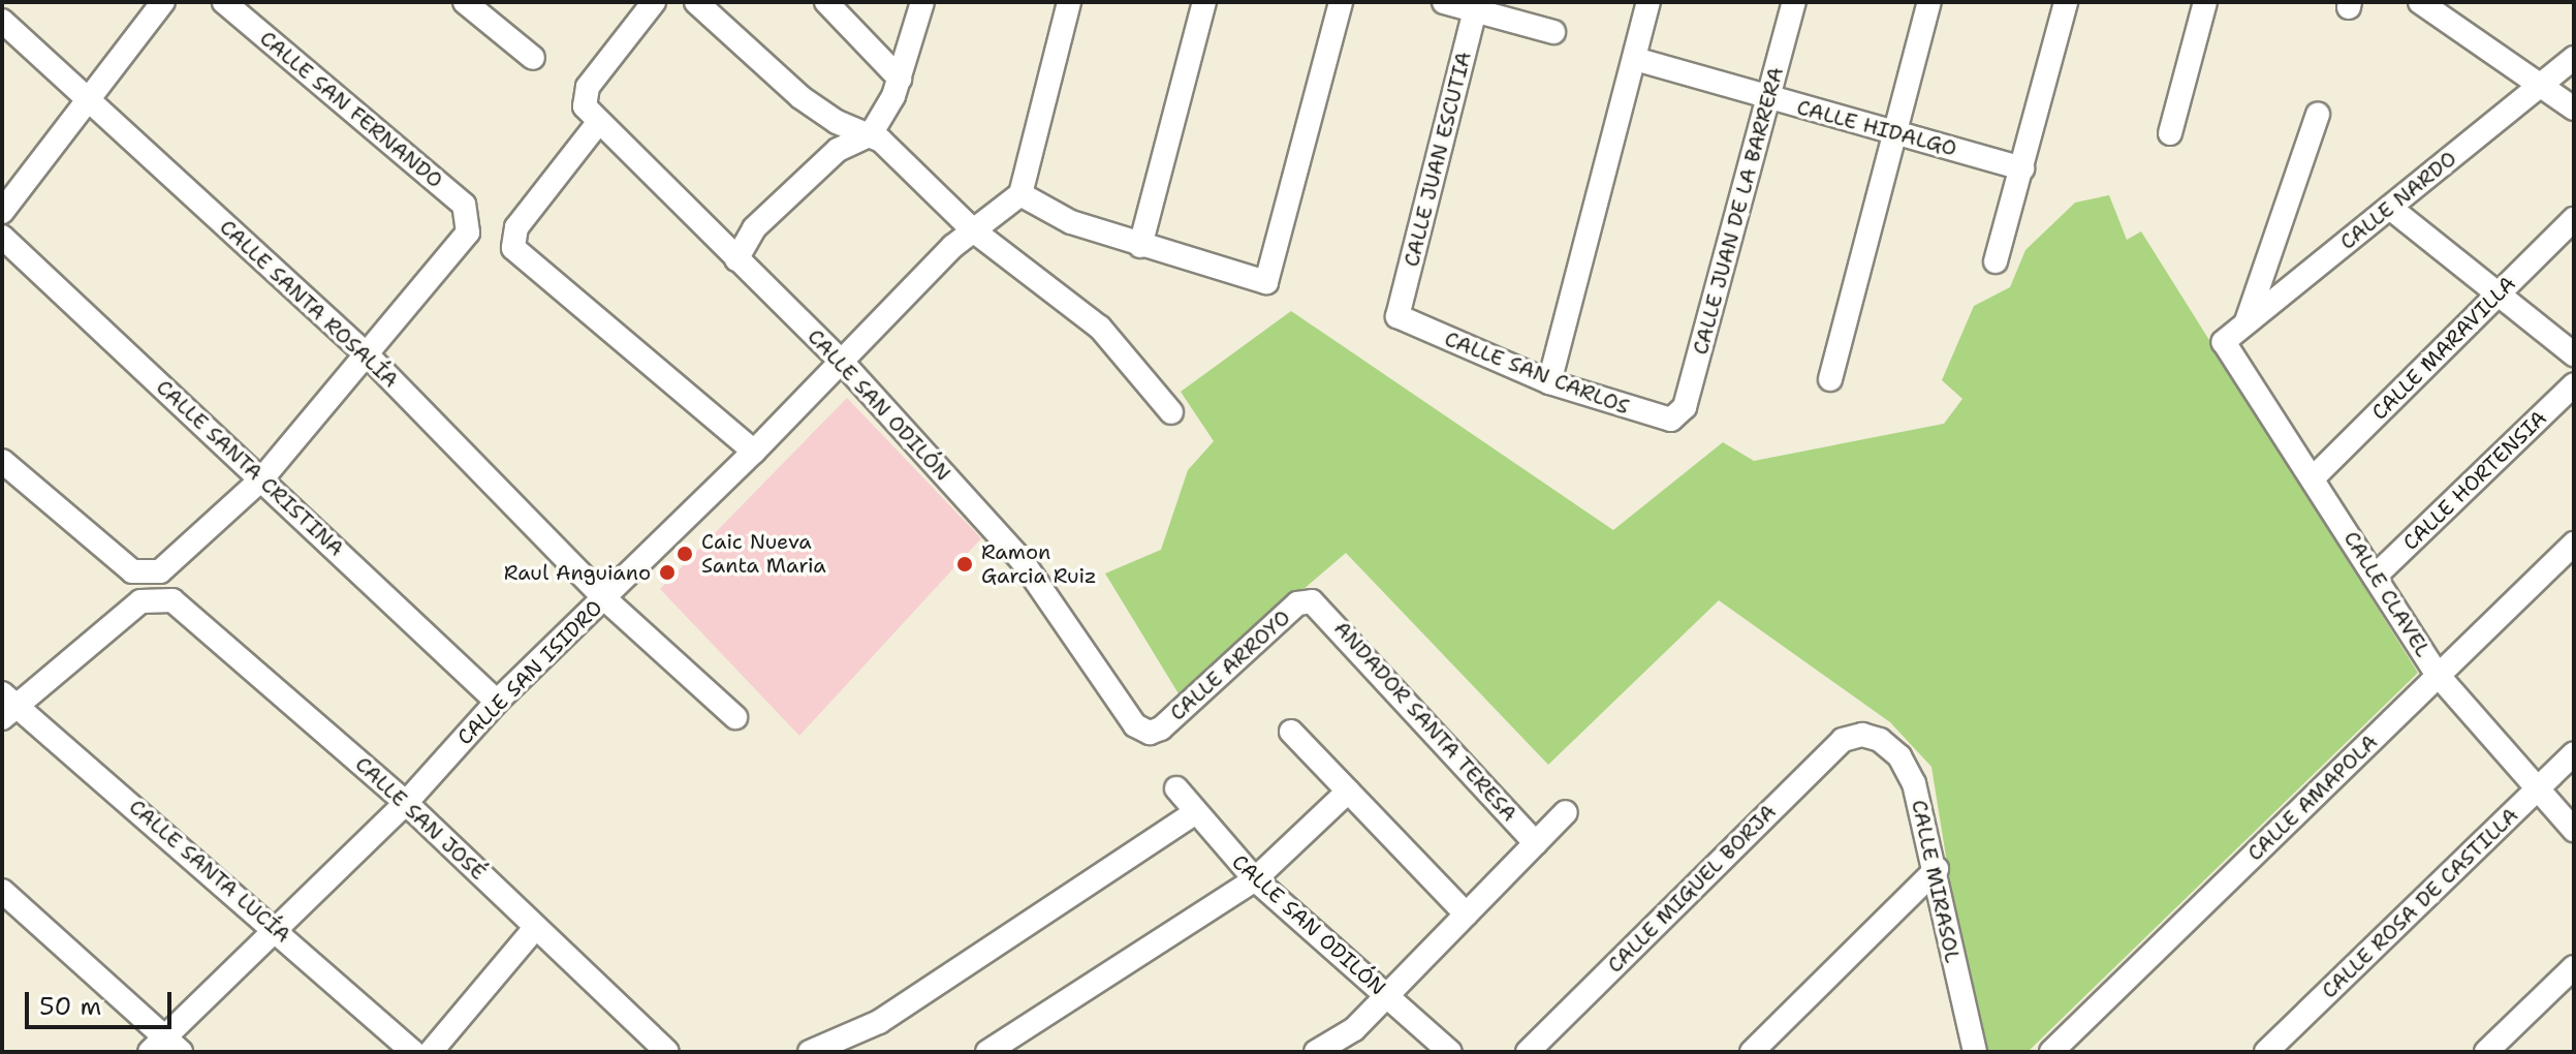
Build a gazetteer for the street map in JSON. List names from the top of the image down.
{
  "streets": {
    "street": [
      "CALLE SAN FERNANDO",
      "CALLE HIDALGO",
      "CALLE JUAN ESCUTIA",
      "CALLE NARDO",
      "CALLE JUAN DE LA BARRERA",
      "CALLE SANTA ROSALÍA",
      "CALLE MARAVILLA",
      "CALLE SAN CARLOS",
      "CALLE SAN ODILÓN",
      "CALLE SANTA CRISTINA",
      "CALLE HORTENSIA",
      "CALLE CLAVEL",
      "CALLE ARROYO",
      "CALLE SAN ISIDRO",
      "ANDADOR SANTA TERESA",
      "CALLE AMAPOLA",
      "CALLE SAN JOSÉ",
      "CALLE SANTA LUCÍA",
      "CALLE MIRASOL",
      "CALLE MIGUEL BORJA",
      "CALLE ROSA DE CASTILLA"
    ]
  },
  "crossings": [
    ["CALLE SAN FERNANDO", "CALLE SANTA ROSALÍA"],
    ["CALLE HIDALGO", "CALLE JUAN DE LA BARRERA"],
    ["CALLE JUAN ESCUTIA", "CALLE SAN CARLOS"],
    ["CALLE NARDO", "CALLE CLAVEL"],
    ["CALLE JUAN DE LA BARRERA", "CALLE SAN CARLOS"],
    ["CALLE SANTA ROSALÍA", "CALLE SAN ISIDRO"],
    ["CALLE MARAVILLA", "CALLE CLAVEL"],
    ["CALLE SAN ODILÓN", "CALLE ARROYO"],
    ["CALLE SAN ODILÓN", "CALLE SAN ISIDRO"],
    ["CALLE SANTA CRISTINA", "CALLE SAN ISIDRO"],
    ["CALLE HORTENSIA", "CALLE CLAVEL"],
    ["CALLE CLAVEL", "CALLE AMAPOLA"],
    ["CALLE CLAVEL", "CALLE ROSA DE CASTILLA"],
    ["CALLE ARROYO", "ANDADOR SANTA TERESA"],
    ["CALLE SAN ISIDRO", "CALLE SAN JOSÉ"],
    ["CALLE SAN ISIDRO", "CALLE SANTA LUCÍA"],
    ["CALLE SAN JOSÉ", "CALLE SANTA LUCÍA"],
    ["CALLE MIRASOL", "CALLE MIGUEL BORJA"]
  ],
  "places": ["Caic Nueva Santa Maria", "Ramon Garcia Ruiz", "Raul Anguiano"],
  "scale_bar": "50 m"
}
